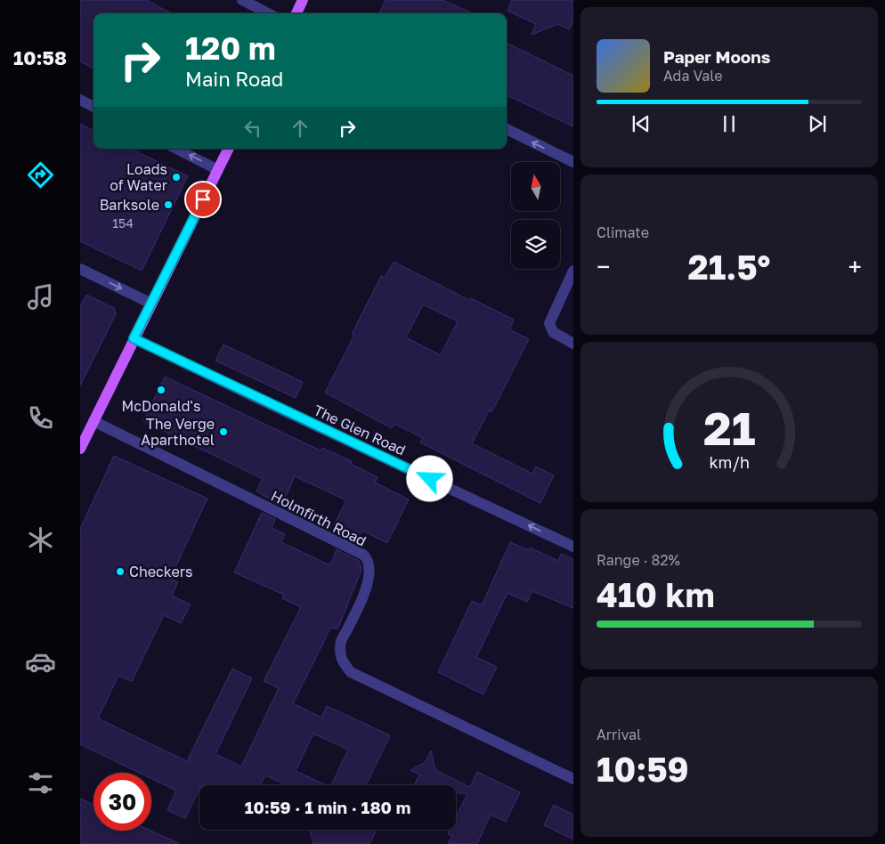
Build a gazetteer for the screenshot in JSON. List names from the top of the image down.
{
  "streets": {
    "street": ["The Glen Road", "Holmfirth Road"]
  },
  "one_way": ["The Glen Road"],
  "places": [
    "Loads of Water",
    "Barksole",
    "McDonald's",
    "The Verge Aparthotel",
    "Checkers"
  ],
  "house_numbers": ["154"],
  "north": "top",
  "page": {
    "tabs": "10:58",
    "turn": ["120 m", "Main Road"],
    "song": ["Paper Moons", "Ada Vale"],
    "tile": [
      "Climate",
      ["Range · 82%", "410 km"],
      ["Arrival", "10:59"]
    ],
    "heat": ["−", "21.5°", "+"],
    "limit": "30",
    "trip": "10:59 · 1 min · 180 m",
    "gauge": ["21", "km/h"]
  }
}
